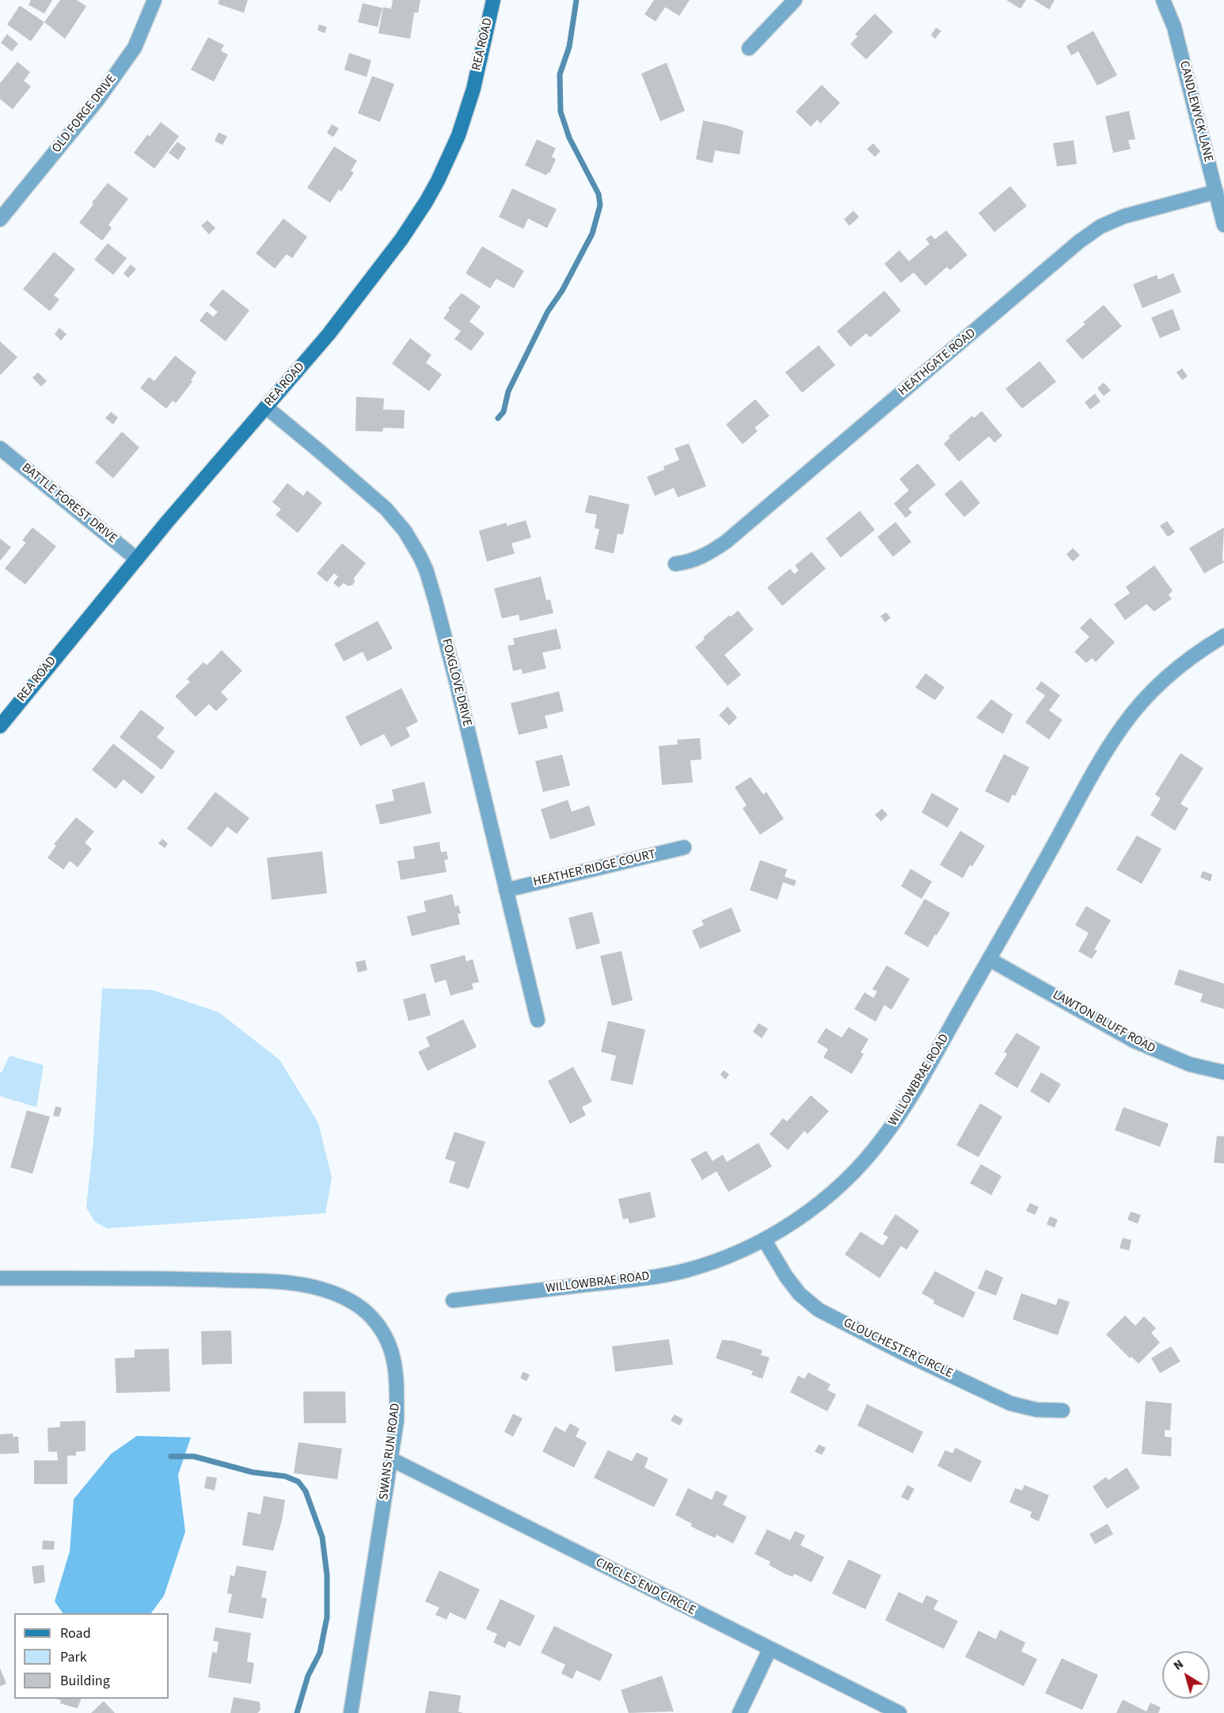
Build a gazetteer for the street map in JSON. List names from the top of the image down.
{
  "streets": {
    "main road": ["REA ROAD"],
    "street": [
      "CANDLEWYCK LANE",
      "OLD FORGE DRIVE",
      "HEATHGATE ROAD",
      "BATTLE FOREST DRIVE",
      "FOXGLOVE DRIVE",
      "HEATHER RIDGE COURT",
      "LAWTON BLUFF ROAD",
      "WILLOWBRAE ROAD",
      "GLOUCHESTER CIRCLE",
      "SWANS RUN ROAD",
      "CIRCLES END CIRCLE"
    ]
  },
  "crossings": [
    ["REA ROAD", "BATTLE FOREST DRIVE"],
    ["REA ROAD", "FOXGLOVE DRIVE"],
    ["CANDLEWYCK LANE", "HEATHGATE ROAD"],
    ["FOXGLOVE DRIVE", "HEATHER RIDGE COURT"],
    ["LAWTON BLUFF ROAD", "WILLOWBRAE ROAD"],
    ["WILLOWBRAE ROAD", "GLOUCHESTER CIRCLE"],
    ["SWANS RUN ROAD", "CIRCLES END CIRCLE"]
  ],
  "legend": ["Road", "Park", "Building"],
  "north": "top left"
}
